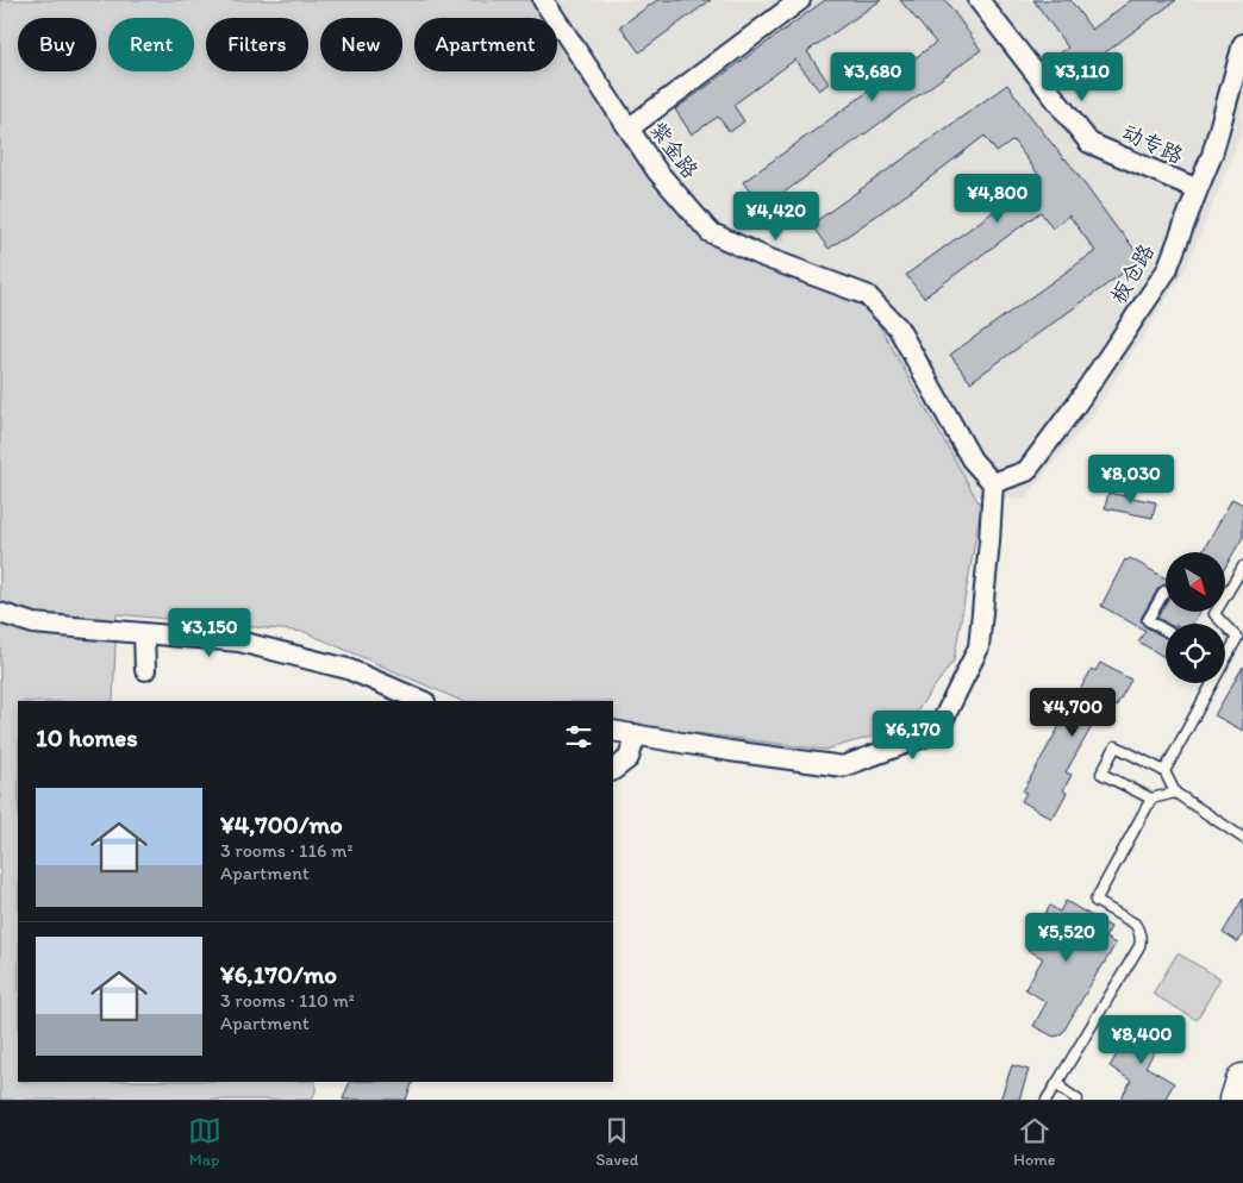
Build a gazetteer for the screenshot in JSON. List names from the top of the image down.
{
  "streets": {
    "street": ["动专路", "紫金路", "板仓路"]
  },
  "crossings": [
    ["动专路", "板仓路"],
    ["紫金路", "板仓路"]
  ],
  "north": "bottom right",
  "page": {
    "chip": [
      "Buy",
      "Rent",
      "Filters",
      "New",
      "Apartment"
    ],
    "price": [
      "¥3,680",
      "¥3,110",
      "¥4,800",
      "¥4,420",
      "¥8,030",
      "¥3,150",
      "¥4,700",
      "¥6,170",
      "¥5,520",
      "¥8,400"
    ],
    "heading": "10 homes",
    "list": [
      {
        "name": "¥4,700/mo",
        "note": "3 rooms · 116 m² · Apartment"
      },
      {
        "name": "¥6,170/mo",
        "note": "3 rooms · 110 m² · Apartment"
      }
    ],
    "tabs": ["Map", "Saved", "Home"]
  }
}
